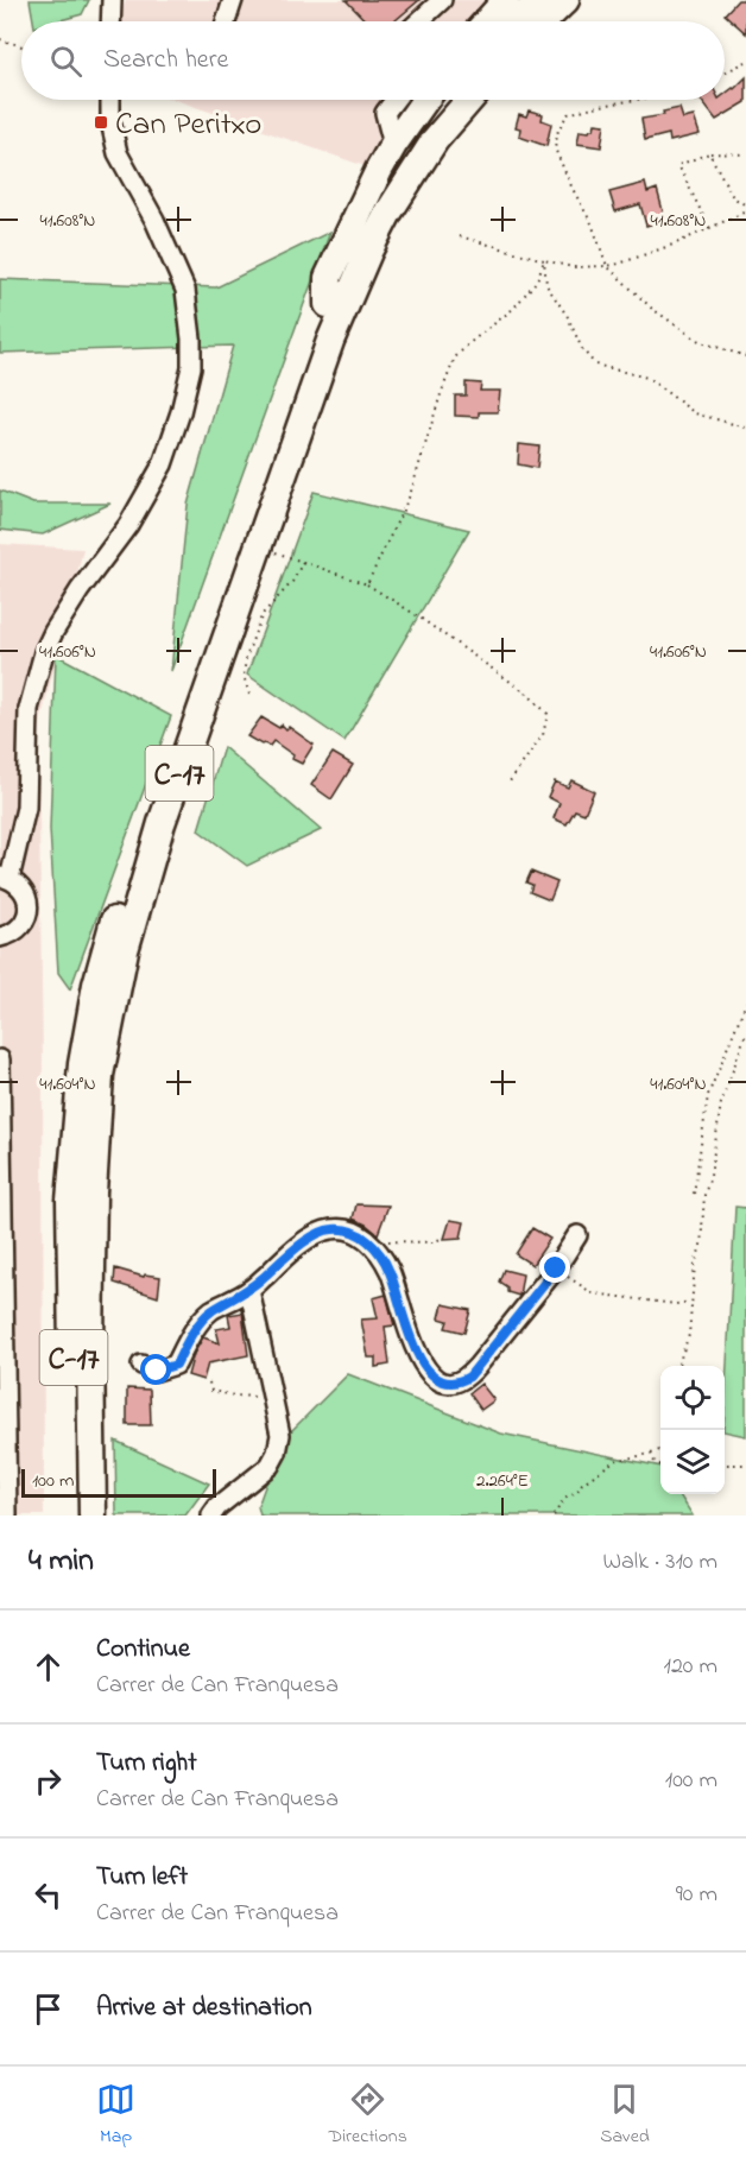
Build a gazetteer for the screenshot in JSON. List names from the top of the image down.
{
  "streets": {
    "highway": ["C-17"]
  },
  "places": {
    "transit": ["Can Peritxo"]
  },
  "scale_bar": "100 m",
  "page": {
    "search": "Search here",
    "scale": "100 m",
    "heading": ["4 min", "Walk · 310 m"],
    "list": [
      ["Continue", "Carrer de Can Franquesa", "120 m"],
      ["Turn right", "Carrer de Can Franquesa", "100 m"],
      ["Turn left", "Carrer de Can Franquesa", "90 m"],
      "Arrive at destination"
    ],
    "nav": ["Map", "Directions", "Saved"]
  },
  "coordinates": [
    "41.608°N",
    "41.606°N",
    "41.604°N",
    "2.264°E"
  ]
}
